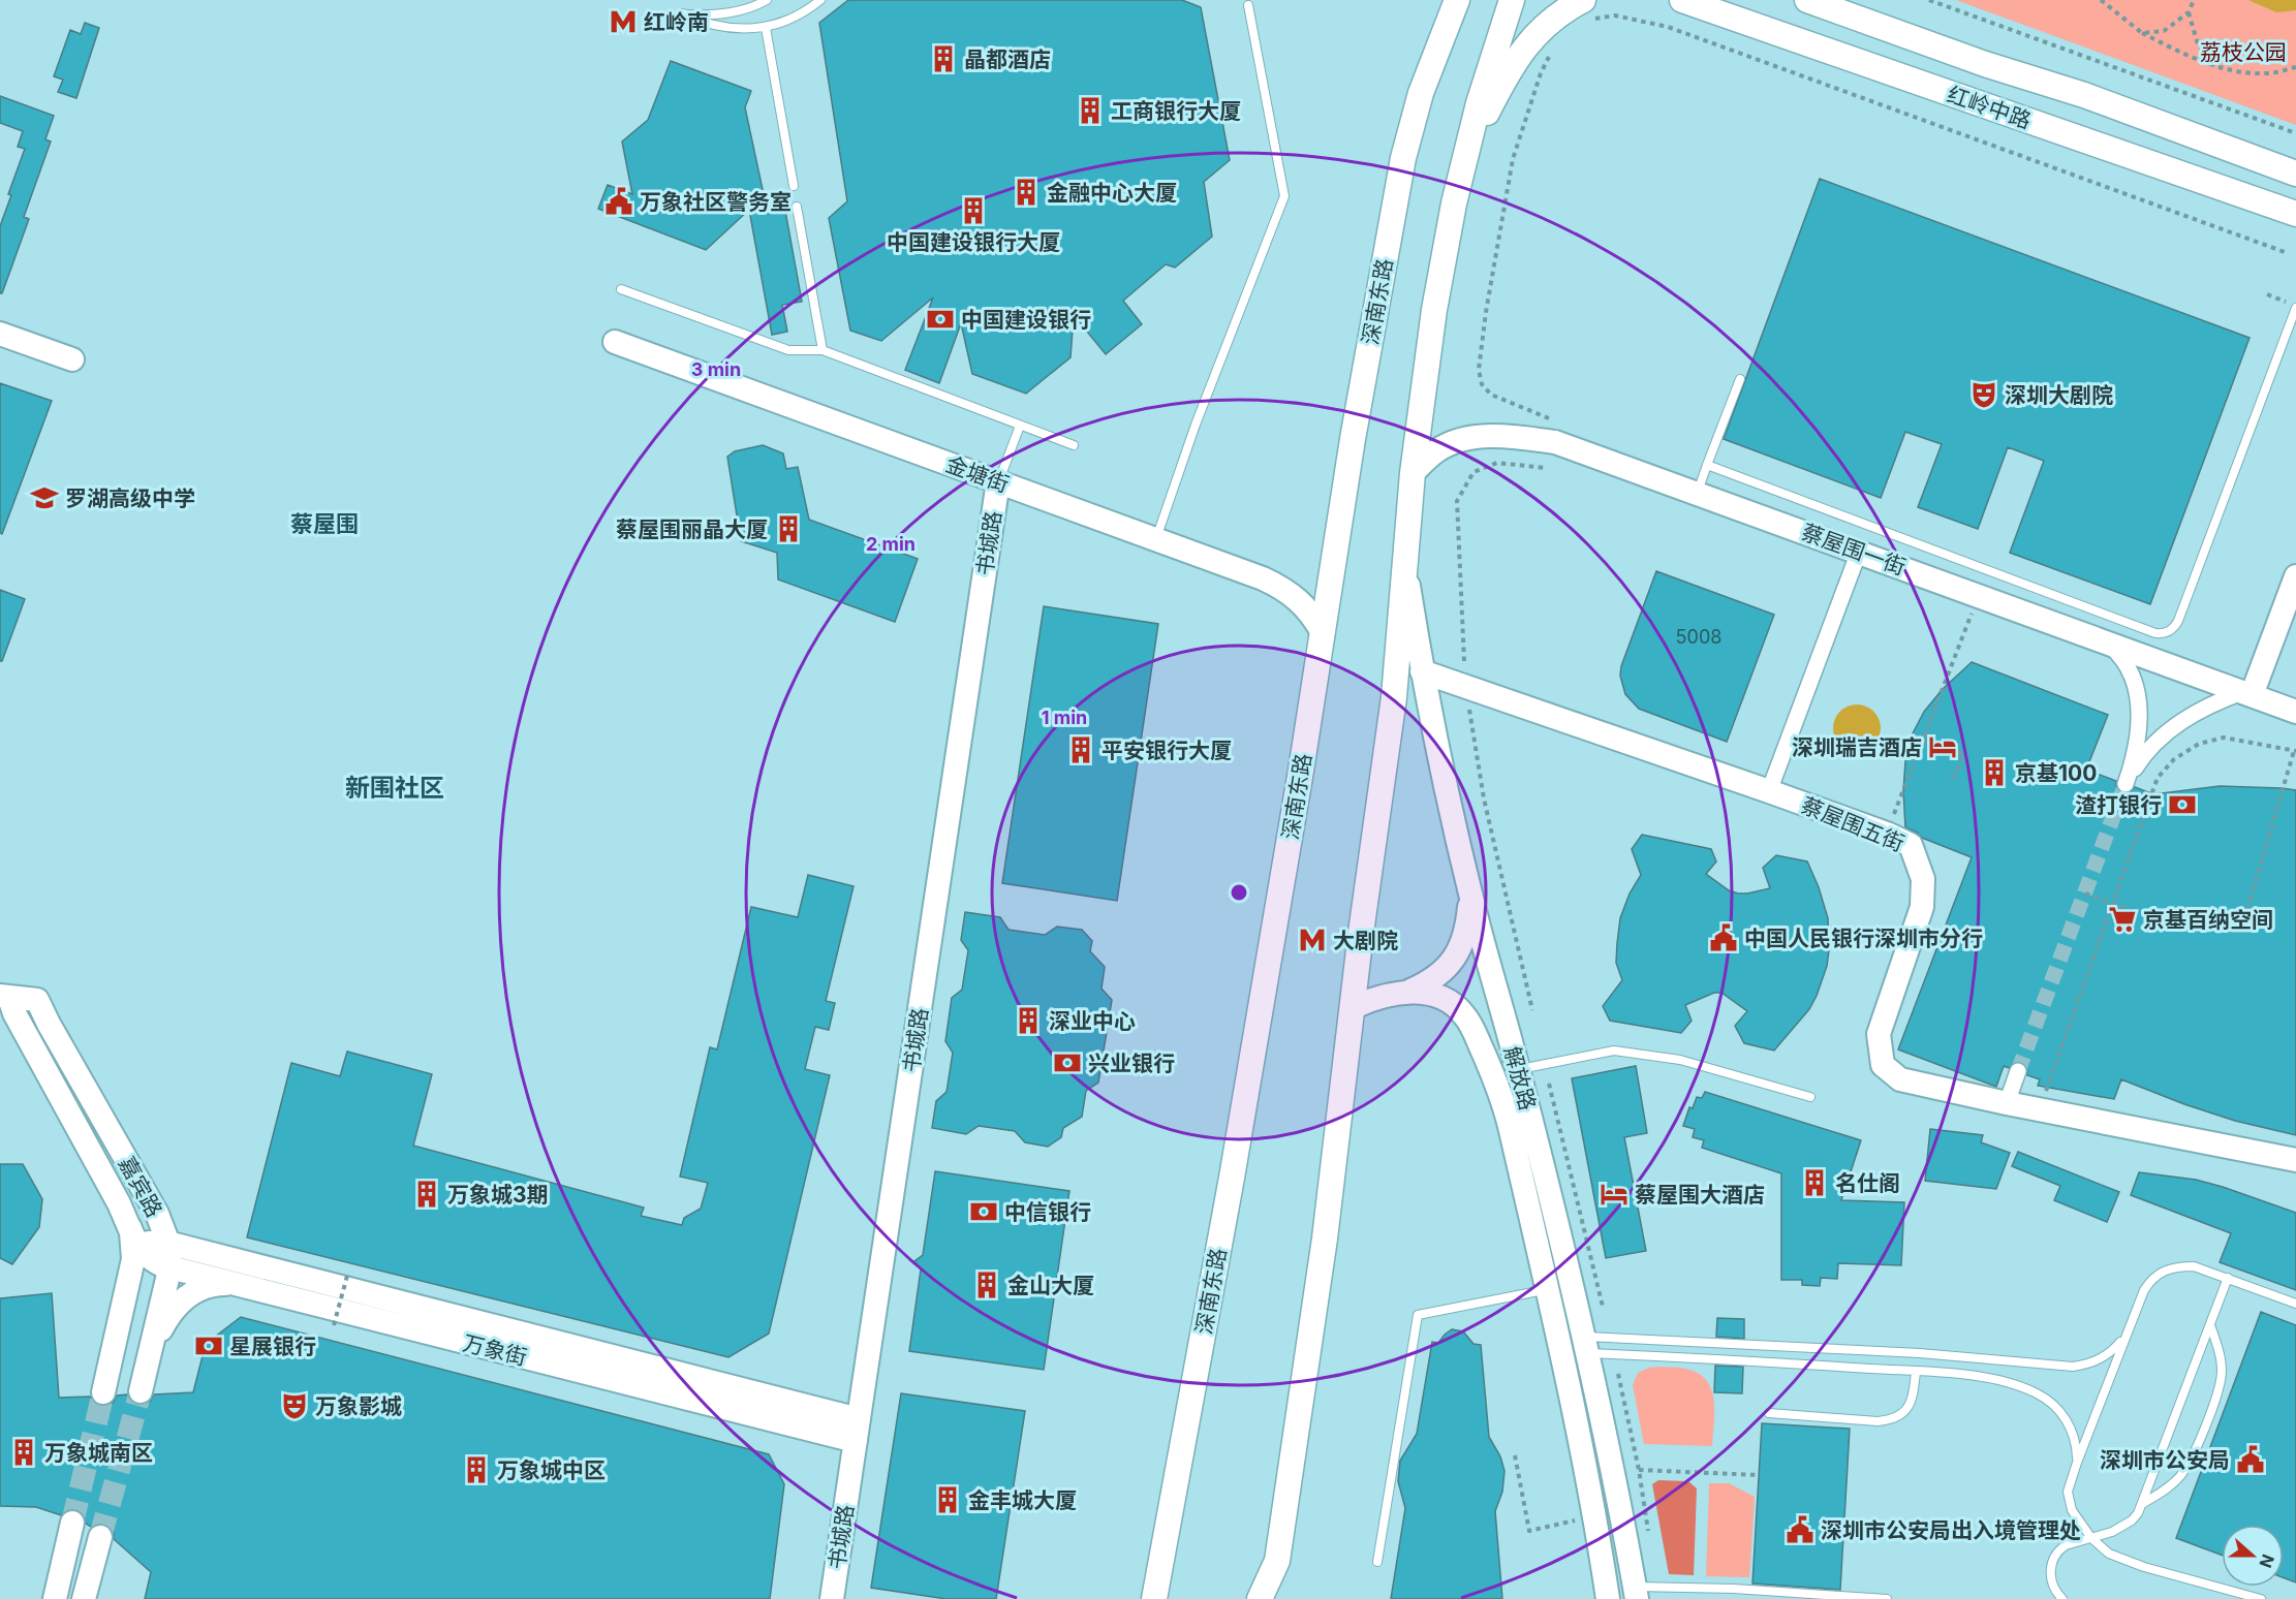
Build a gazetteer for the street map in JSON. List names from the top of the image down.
{
  "streets": {
    "main road": ["红岭中路", "深南东路"],
    "street": [
      "金塘街",
      "书城路",
      "蔡屋围一街",
      "蔡屋围五街",
      "解放路",
      "嘉宾路",
      "万象街"
    ]
  },
  "crossings": [
    ["深南东路", "金塘街"],
    ["金塘街", "书城路"],
    ["书城路", "万象街"],
    ["蔡屋围五街", "解放路"],
    ["嘉宾路", "万象街"]
  ],
  "districts": ["蔡屋围", "新围社区"],
  "parks": ["荔枝公园"],
  "places": {
    "metro station": ["红岭南", "大剧院"],
    "building": [
      "晶都酒店",
      "工商银行大厦",
      "金融中心大厦",
      "中国建设银行大厦",
      "蔡屋围丽晶大厦",
      "平安银行大厦",
      "京基100",
      "深业中心",
      "名仕阁",
      "万象城3期",
      "金山大厦",
      "万象城南区",
      "万象城中区",
      "金丰城大厦"
    ],
    "public building": [
      "万象社区警务室",
      "中国人民银行深圳市分行",
      "深圳市公安局",
      "深圳市公安局出入境管理处"
    ],
    "bank": [
      "中国建设银行",
      "渣打银行",
      "兴业银行",
      "中信银行",
      "星展银行"
    ],
    "theatre": ["深圳大剧院", "万象影城"],
    "school or university": ["罗湖高级中学"],
    "hotel": ["深圳瑞吉酒店", "蔡屋围大酒店"],
    "supermarket": ["京基百纳空间"]
  },
  "house_numbers": ["5008"],
  "north": "right",
  "rings": ["3 min", "2 min", "1 min"]
}
